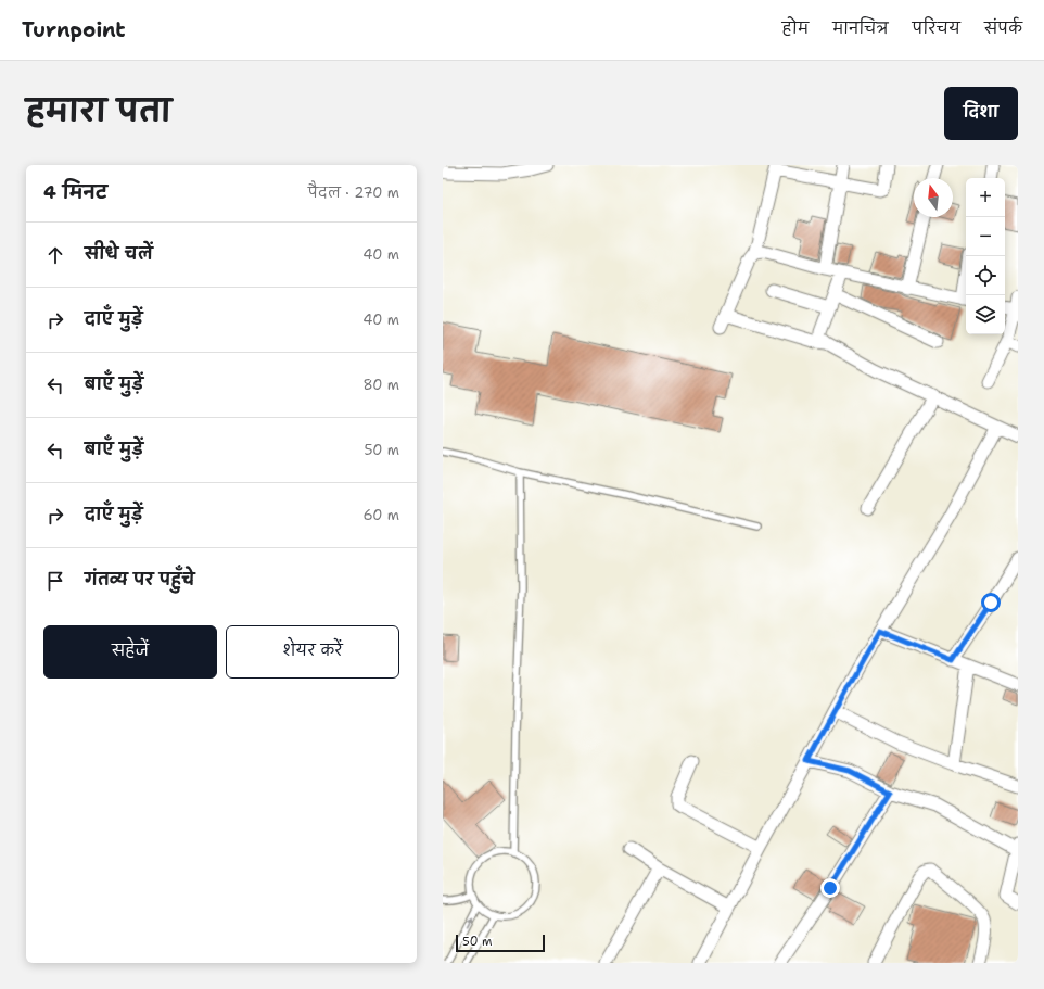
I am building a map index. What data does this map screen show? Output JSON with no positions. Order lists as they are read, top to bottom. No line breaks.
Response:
{"scale_bar":"50 m","north":"top","page":{"header":"Turnpoint","nav":["होम","मानचित्र","परिचय","संपर्क"],"title":"हमारा पता","buttons":["दिशा",["सहेजें","शेयर करें"]],"heading":["4 मिनट","पैदल · 270 m"],"map_buttons":["+","−"],"list":[["सीधे चलें","40 m"],["दाएँ मुड़ें","40 m"],["बाएँ मुड़ें","80 m"],["बाएँ मुड़ें","50 m"],["दाएँ मुड़ें","60 m"],"गंतव्य पर पहुँचे"],"scale":"50 m"}}
